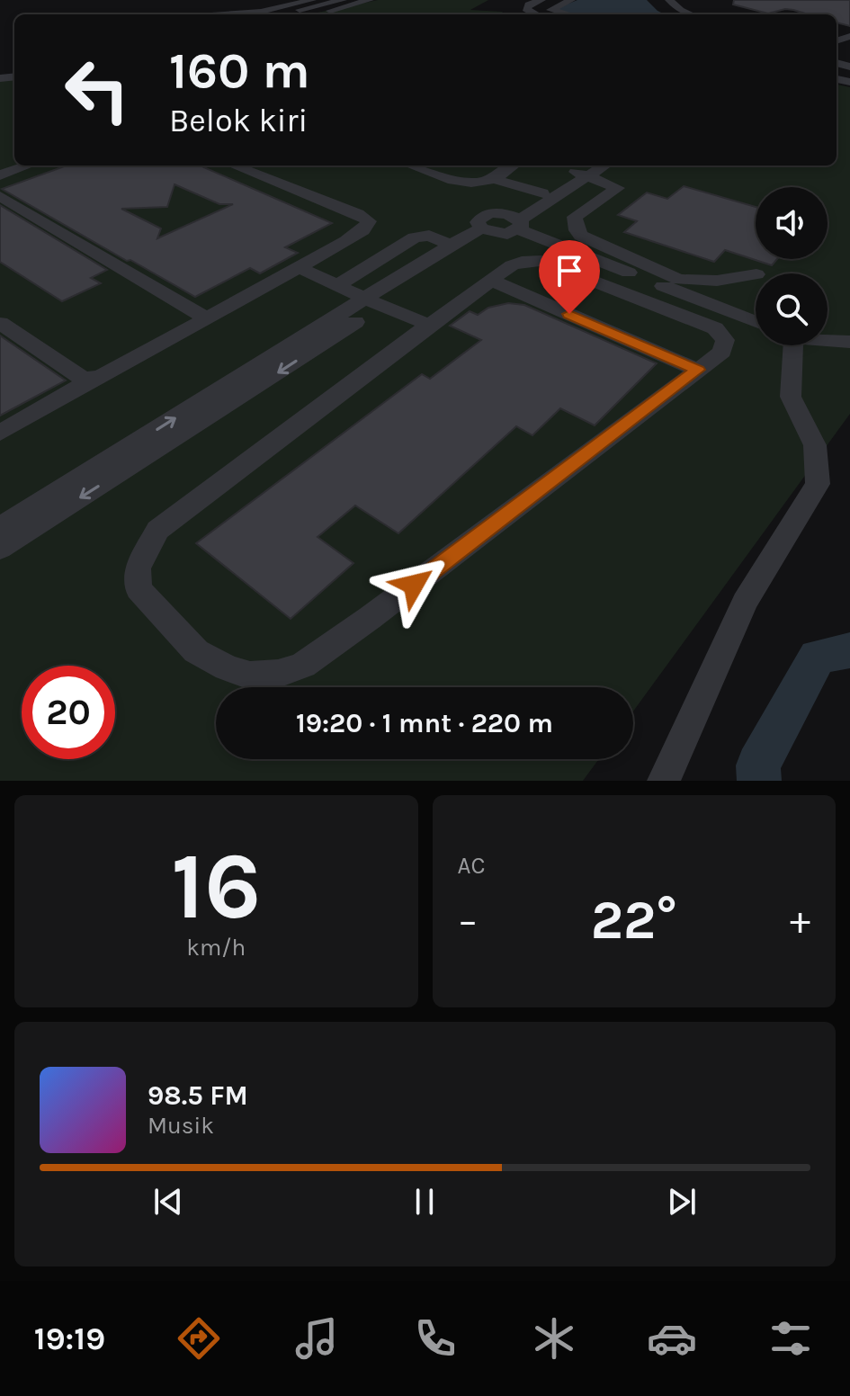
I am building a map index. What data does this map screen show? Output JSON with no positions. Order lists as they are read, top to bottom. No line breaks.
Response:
{"page":{"turn":["160 m","Belok kiri"],"limit":"20","trip":"19:20 · 1 mnt · 220 m","tile":[["16","km/h"],"AC"],"heat":["−","22°","+"],"song":["98.5 FM","Musik"],"tabs":"19:19"}}
